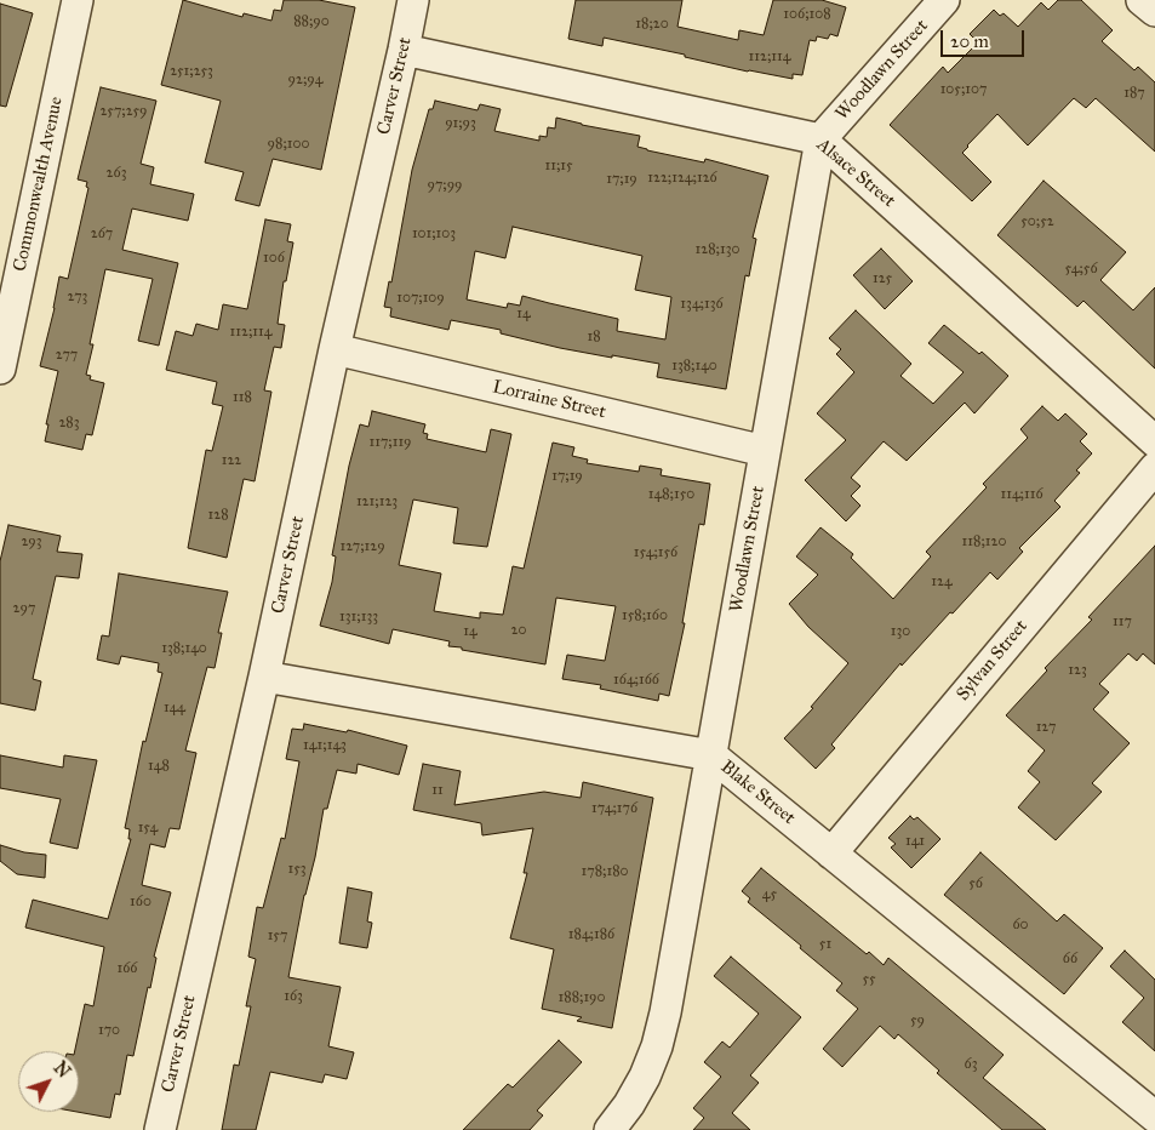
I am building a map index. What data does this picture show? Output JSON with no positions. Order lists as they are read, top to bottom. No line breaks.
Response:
{"streets":{"street":["Woodlawn Street","Carver Street","Alsace Street","Commonwealth Avenue","Lorraine Street","Sylvan Street","Blake Street"]},"crossings":[["Woodlawn Street","Alsace Street"],["Woodlawn Street","Lorraine Street"],["Woodlawn Street","Blake Street"],["Carver Street","Alsace Street"],["Carver Street","Lorraine Street"],["Carver Street","Blake Street"],["Sylvan Street","Blake Street"]],"house_numbers":["106;108","88;90","18;20","112;114","251;253","92;94","105;107","187","257;259","91;93","98;100","11;15","263","122;124;126","17;19","97;99","50;52","267","101;103","128;130","106","54;56","125","273","107;109","134;136","14","112;114","18","277","138;140","118","283","117;119","122","17;19","148;150","114;116","121;123","128","293","118;120","127;129","154;156","124","297","158;160","131;133","117","20","14","130","138;140","123","164;166","144","127","141;143","148","11","174;176","154","141","153","178;180","56","45","160","60","184;186","157","51","66","166","55","163","188;190","59","170","63"],"scale_bar":"20 m","north":"top right"}
